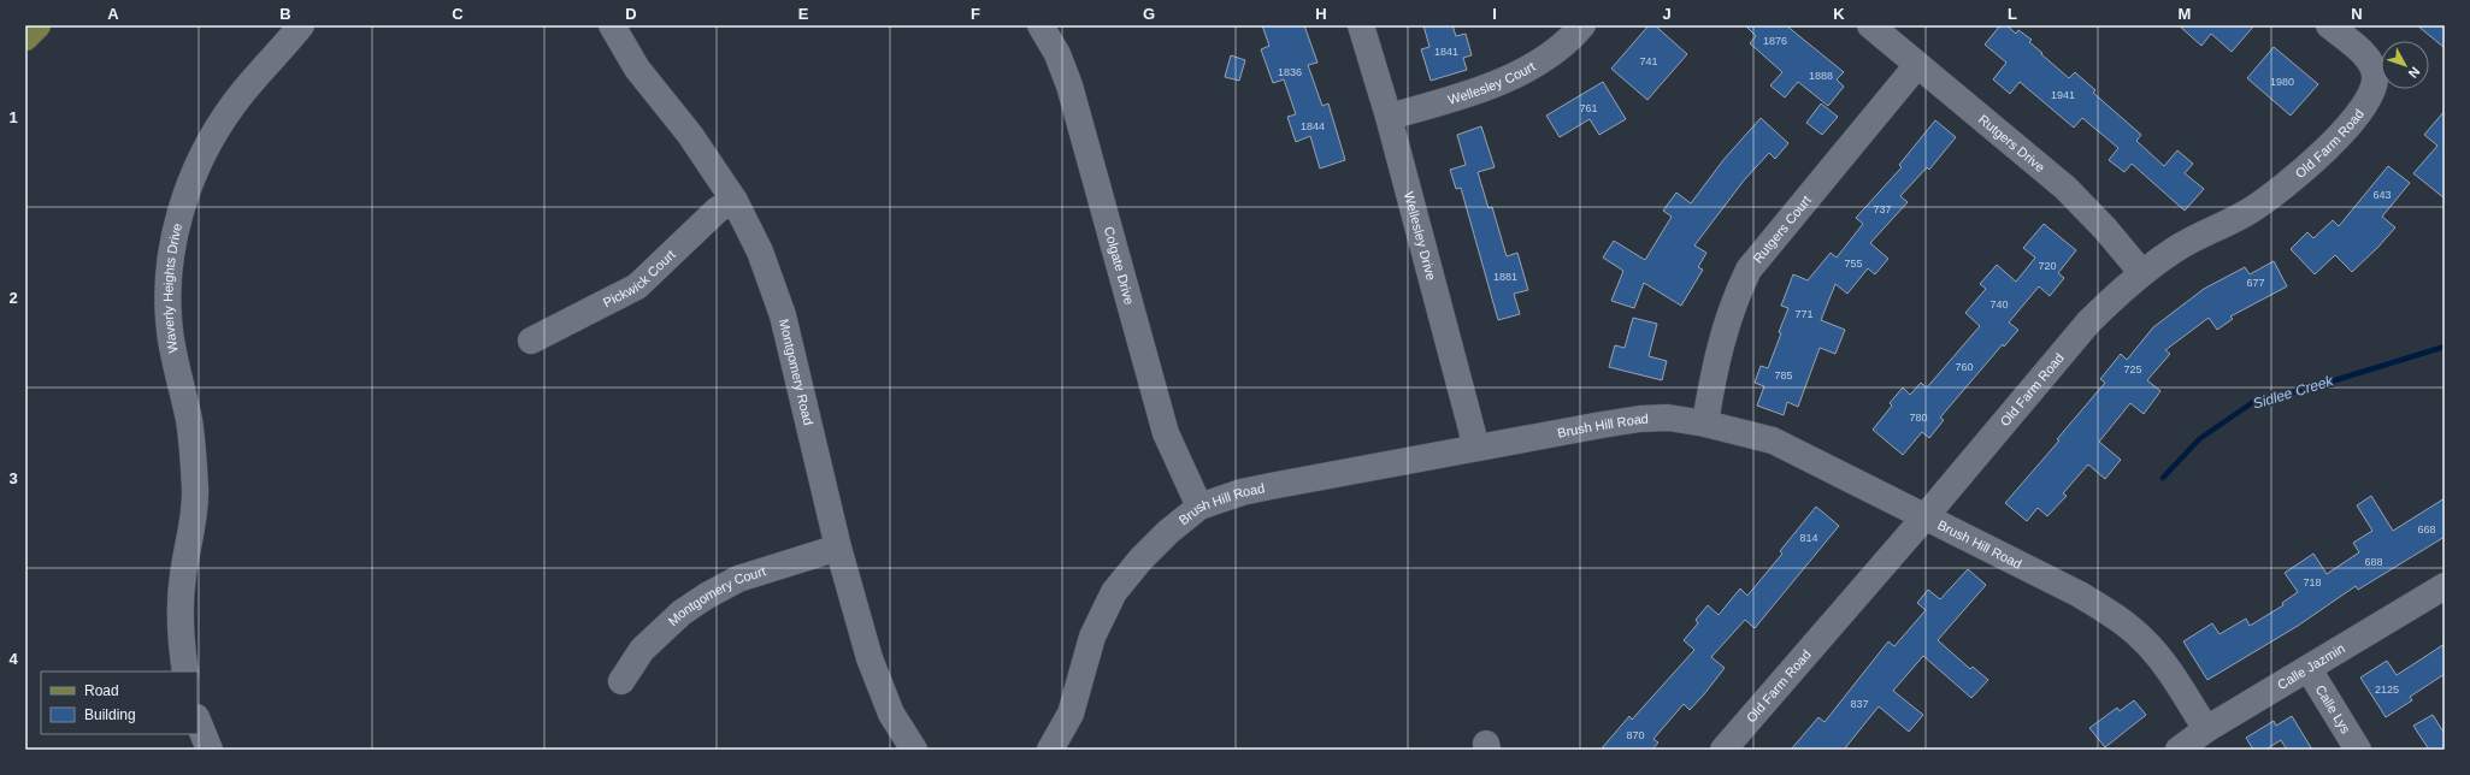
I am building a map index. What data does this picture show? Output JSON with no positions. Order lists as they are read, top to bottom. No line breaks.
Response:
{"streets":{"street":["Wellesley Court","Rutgers Drive","Old Farm Road","Rutgers Court","Wellesley Drive","Colgate Drive","Pickwick Court","Waverly Heights Drive","Montgomery Road","Brush Hill Road","Montgomery Court","Calle Jazmin","Calle Lys"]},"crossings":[["Wellesley Court","Wellesley Drive"],["Rutgers Drive","Old Farm Road"],["Rutgers Drive","Rutgers Court"],["Old Farm Road","Brush Hill Road"],["Rutgers Court","Brush Hill Road"],["Wellesley Drive","Brush Hill Road"],["Colgate Drive","Brush Hill Road"],["Pickwick Court","Montgomery Road"],["Montgomery Road","Montgomery Court"],["Brush Hill Road","Calle Jazmin"],["Calle Jazmin","Calle Lys"]],"water":["Sidlee Creek"],"house_numbers":["1876","1841","741","1836","1888","1980","1941","761","1844","643","737","755","720","1881","677","740","771","760","725","785","780","668","814","688","718","2125","837","870"],"legend":["Road","Building"],"north":"bottom right","grid":{"columns":["A","B","C","D","E","F","G","H","I","J","K","L","M","N"],"rows":["1","2","3","4"]}}
